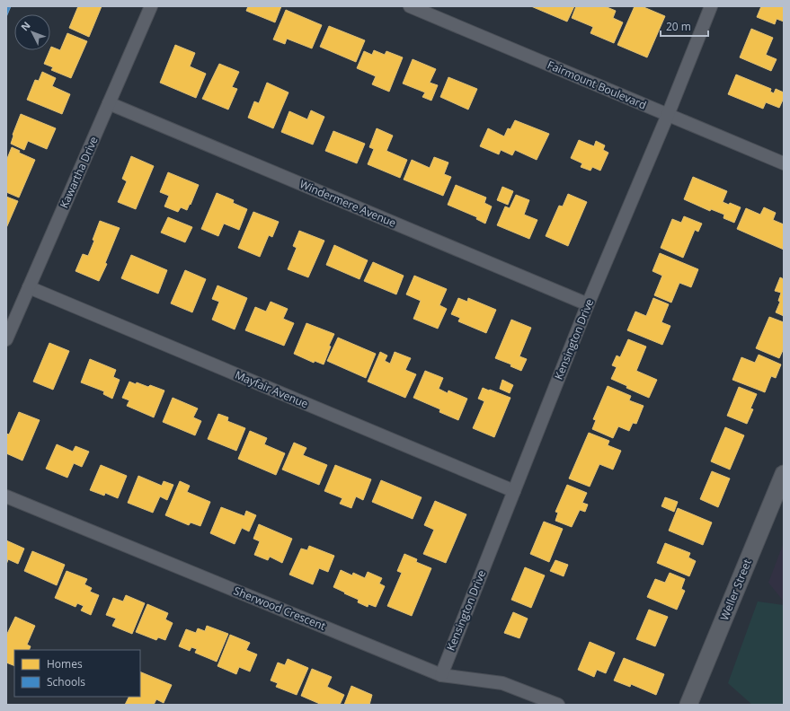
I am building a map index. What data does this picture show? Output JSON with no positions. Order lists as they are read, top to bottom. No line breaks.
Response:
{"streets":{"street":["Fairmount Boulevard","Kawartha Drive","Windermere Avenue","Kensington Drive","Mayfair Avenue","Weller Street","Sherwood Crescent"]},"crossings":[["Fairmount Boulevard","Kensington Drive"],["Kawartha Drive","Windermere Avenue"],["Kawartha Drive","Mayfair Avenue"],["Windermere Avenue","Kensington Drive"],["Kensington Drive","Mayfair Avenue"],["Kensington Drive","Sherwood Crescent"]],"legend":["Homes","Schools"],"scale_bar":"20 m","north":"top left"}
